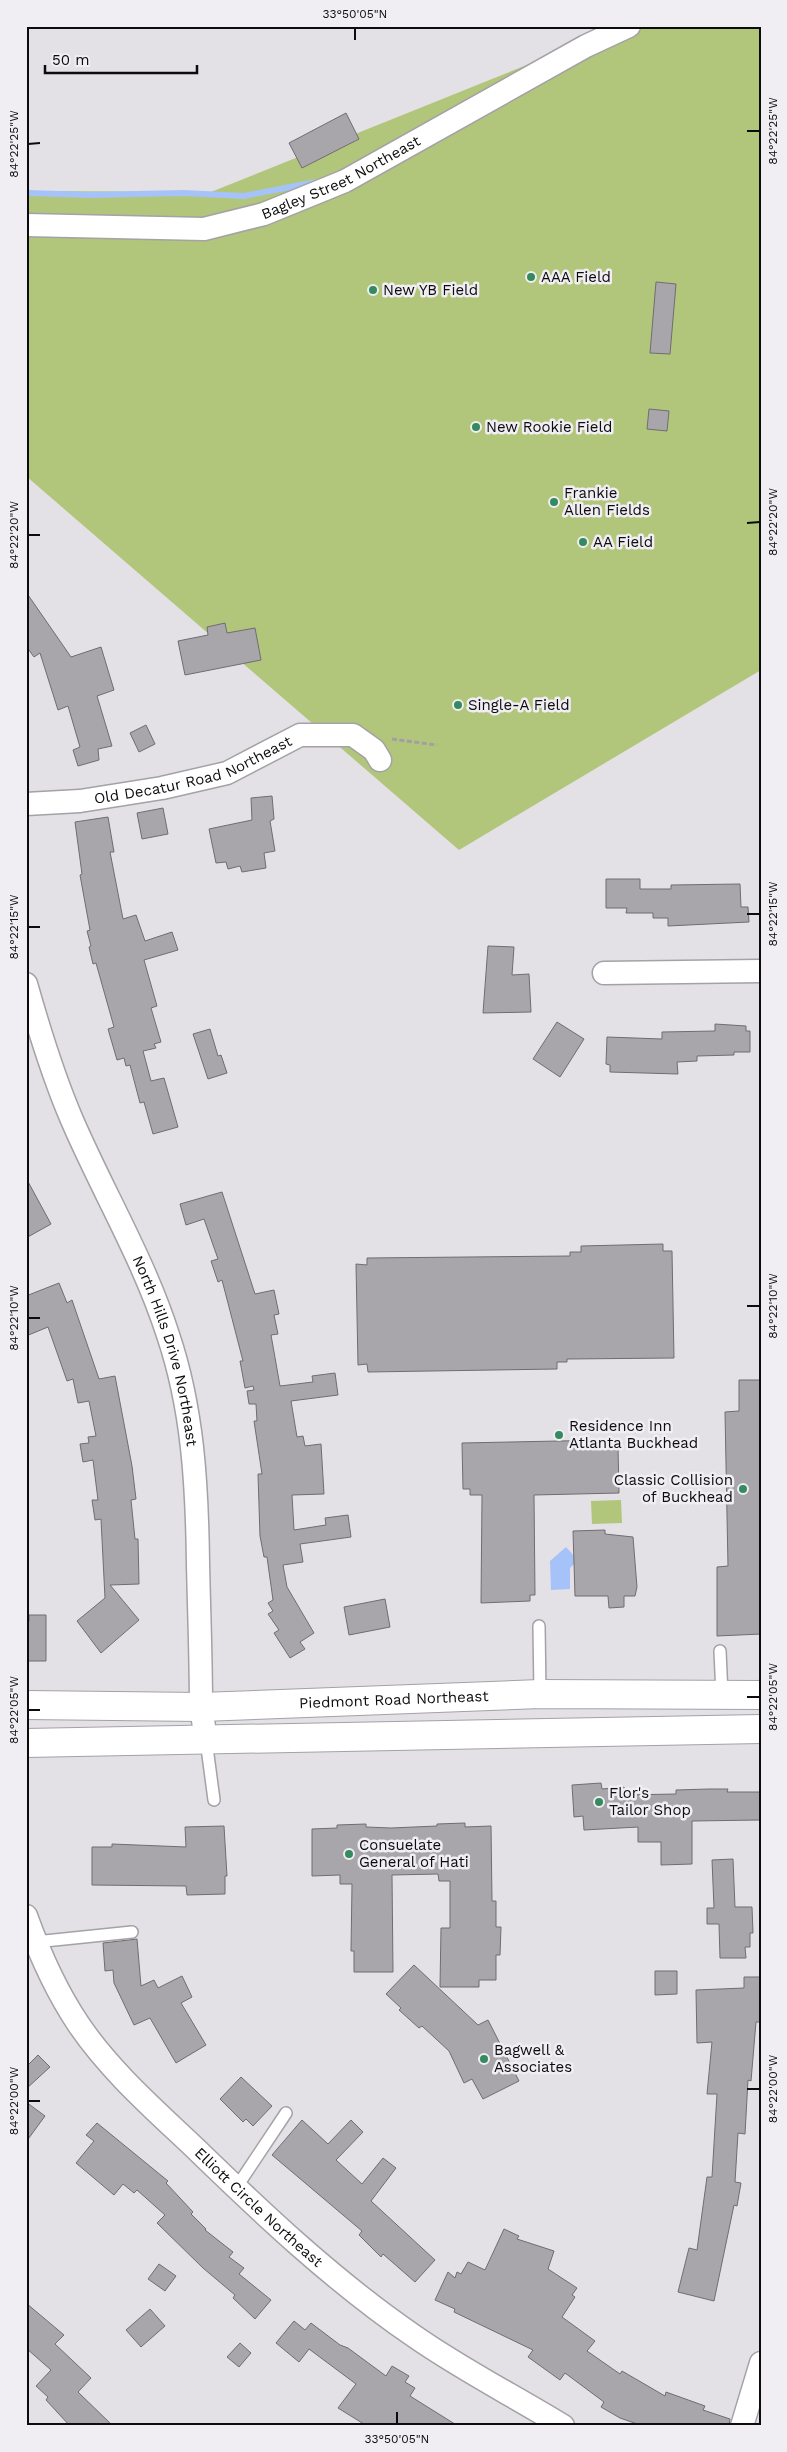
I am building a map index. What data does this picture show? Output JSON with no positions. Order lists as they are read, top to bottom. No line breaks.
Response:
{"streets":{"main road":["Piedmont Road Northeast"],"street":["Bagley Street Northeast","Old Decatur Road Northeast","North Hills Drive Northeast","Elliott Circle Northeast"]},"crossings":[["North Hills Drive Northeast","Piedmont Road Northeast"]],"places":["AAA Field","New YB Field","New Rookie Field","Frankie Allen Fields","AA Field","Single-A Field","Residence Inn Atlanta Buckhead","Classic Collision of Buckhead","Flor's Tailor Shop","Consuelate General of Hati","Bagwell & Associates"],"scale_bar":"50 m","coordinates":["33°50'05\"N","84°22'25\"W","84°22'20\"W","84°22'15\"W","84°22'10\"W","84°22'05\"W","84°22'00\"W"]}
